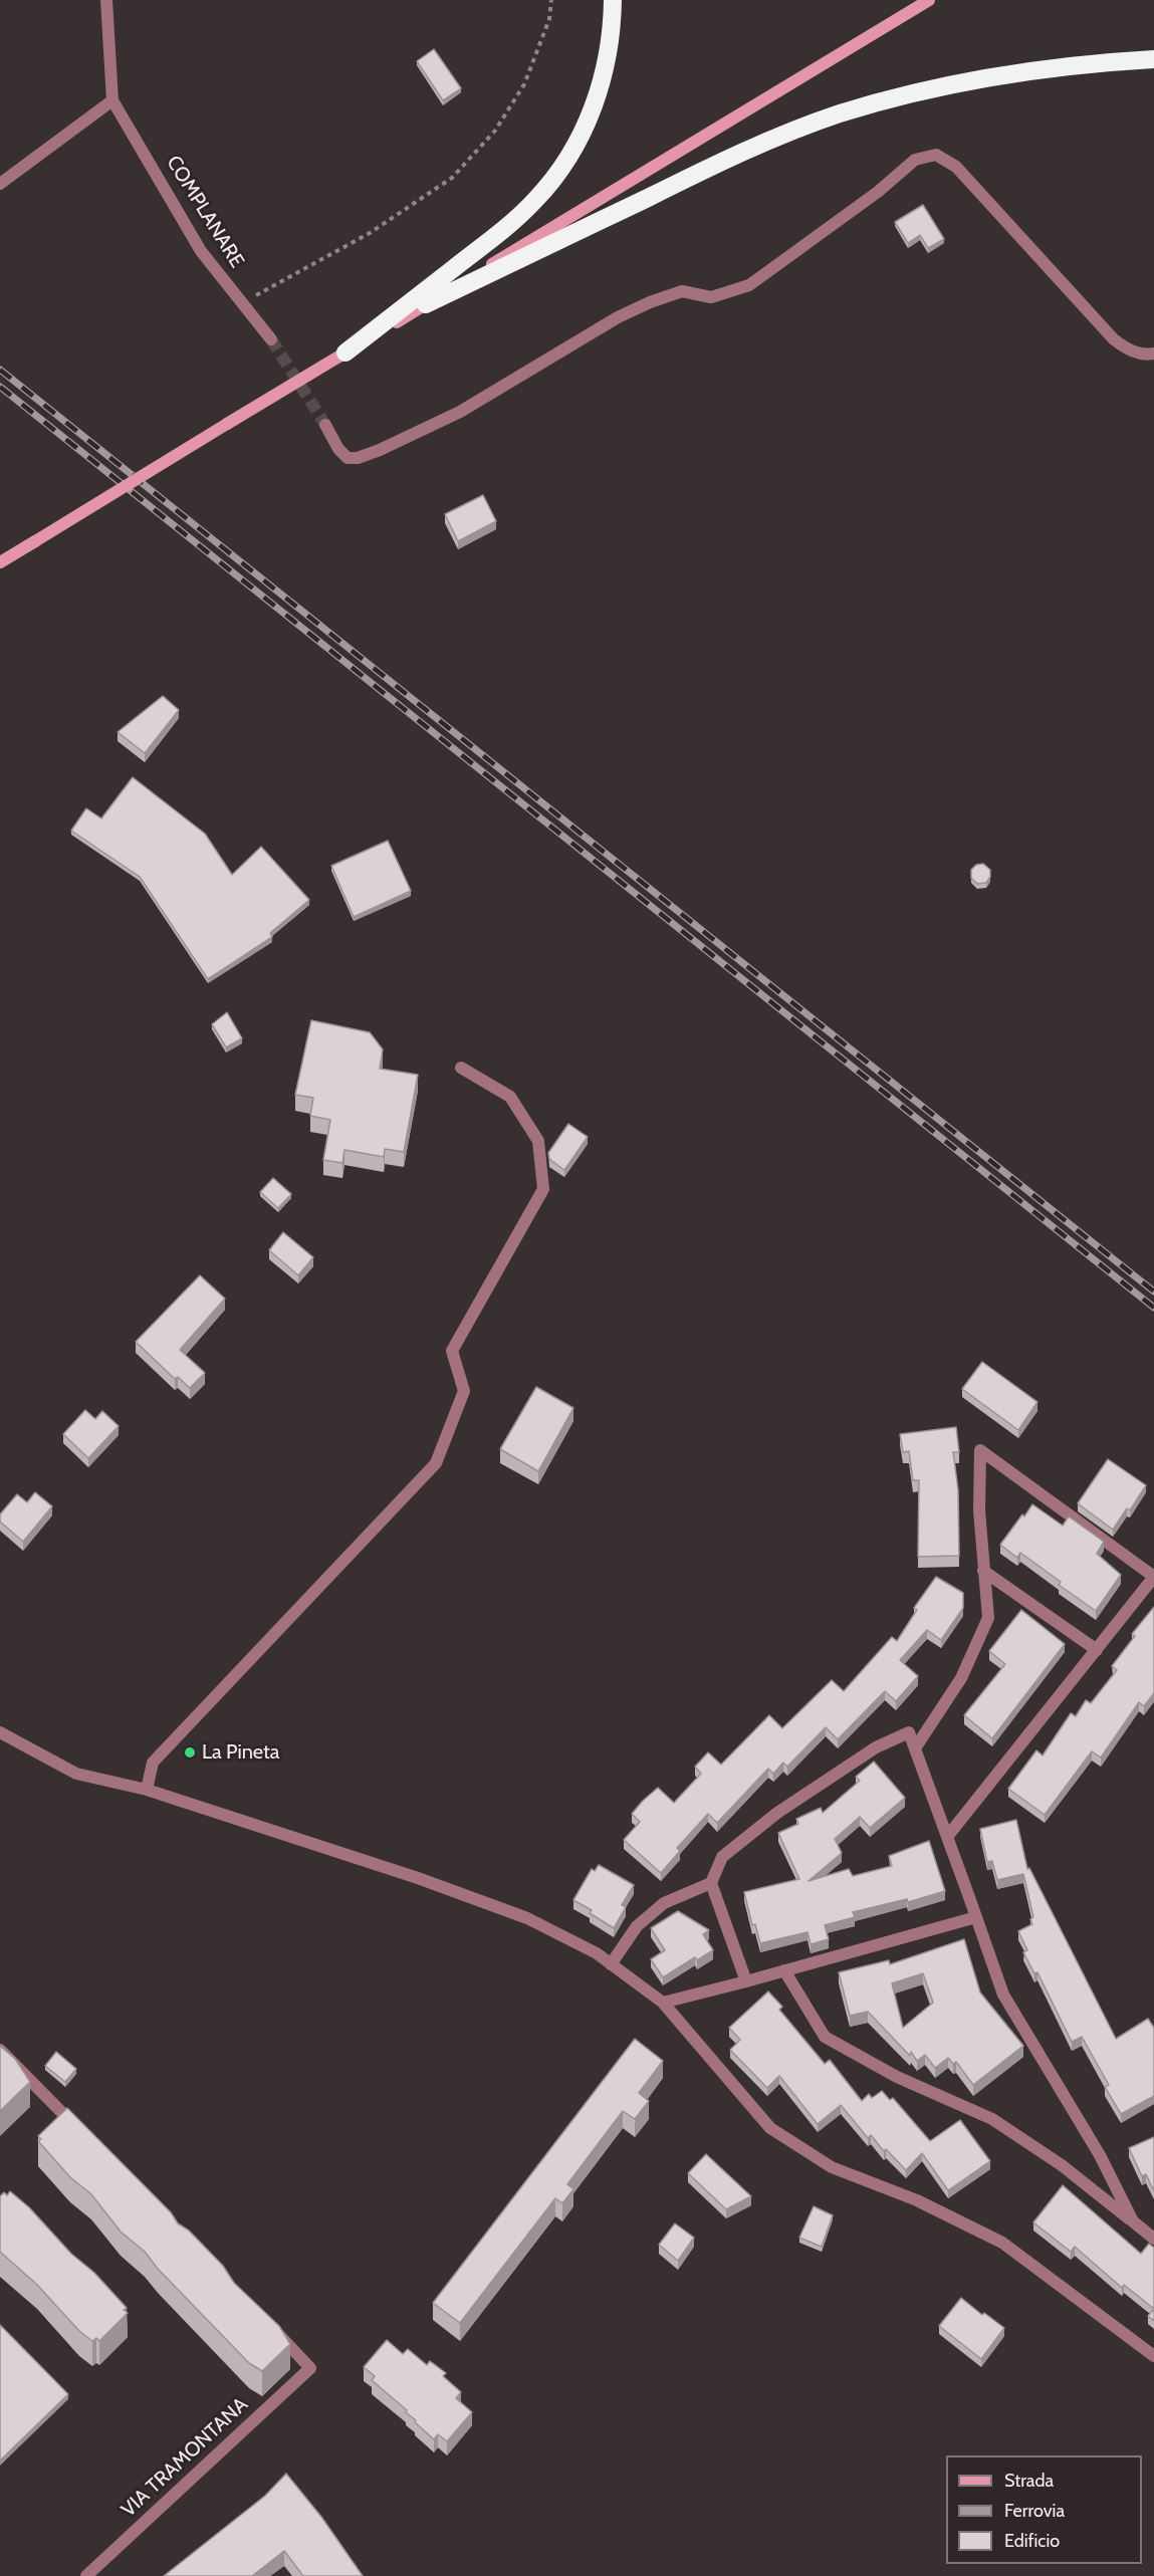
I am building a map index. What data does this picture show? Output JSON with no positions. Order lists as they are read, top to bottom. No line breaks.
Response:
{"streets":{"street":["COMPLANARE","VIA TRAMONTANA"]},"places":["La Pineta"],"legend":["Strada","Ferrovia","Edificio"]}
